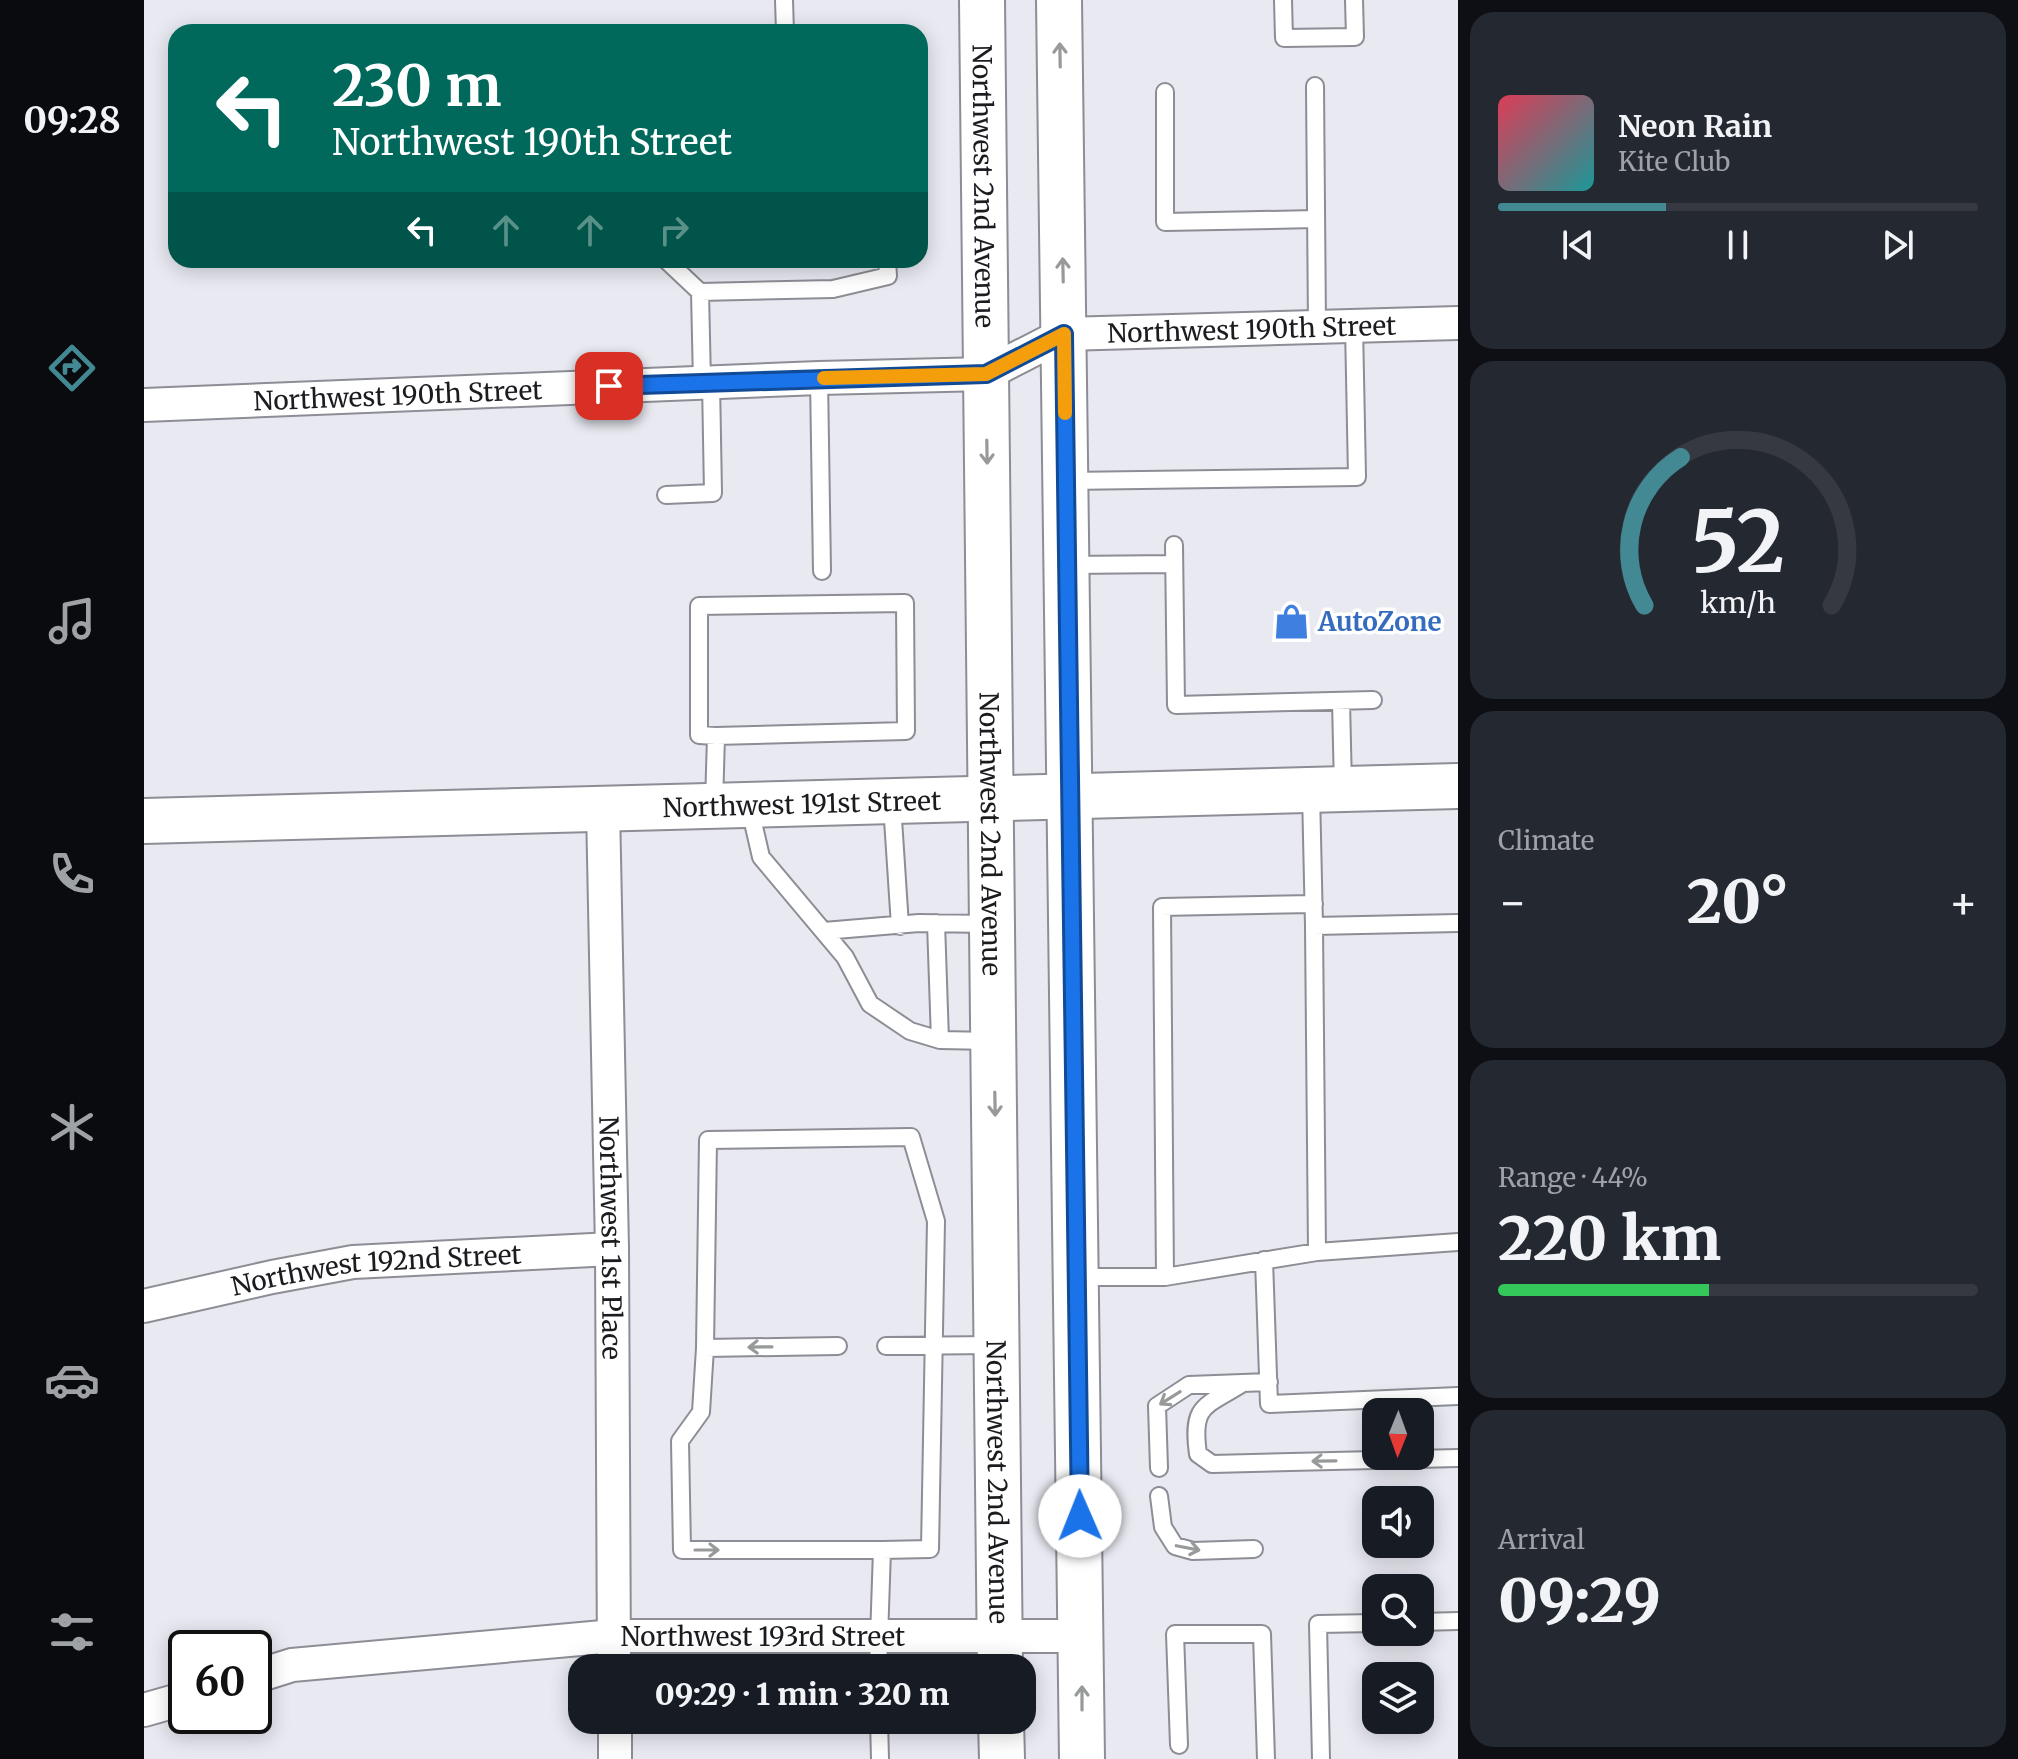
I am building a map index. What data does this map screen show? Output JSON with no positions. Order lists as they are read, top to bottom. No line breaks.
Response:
{"streets":{"main road":["Northwest 2nd Avenue","Northwest 191st Street"],"street":["Northwest 190th Street","Northwest 1st Place","Northwest 192nd Street","Northwest 193rd Street"]},"crossings":[["Northwest 2nd Avenue","Northwest 190th Street"],["Northwest 2nd Avenue","Northwest 191st Street"],["Northwest 2nd Avenue","Northwest 193rd Street"],["Northwest 191st Street","Northwest 1st Place"],["Northwest 1st Place","Northwest 192nd Street"],["Northwest 1st Place","Northwest 193rd Street"]],"places":{"shop":["AutoZone"]},"north":"bottom","page":{"tabs":"09:28","turn":["230 m","Northwest 190th Street"],"song":["Neon Rain","Kite Club"],"tile":["Climate",["Range · 44%","220 km"],["Arrival","09:29"]],"heat":["−","20°","+"],"limit":"60","trip":"09:29 · 1 min · 320 m","gauge":["52","km/h"]}}
